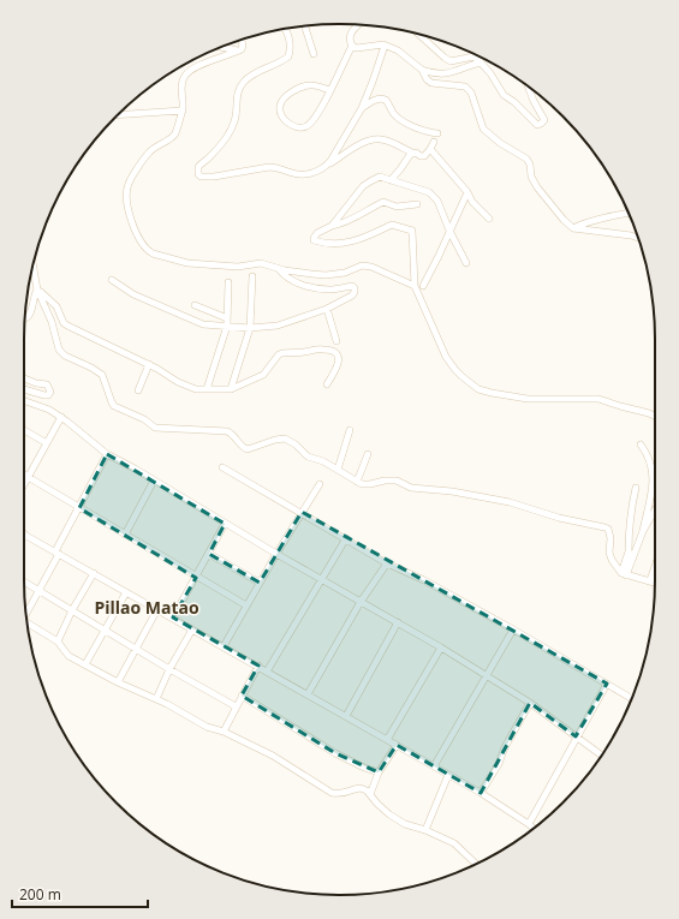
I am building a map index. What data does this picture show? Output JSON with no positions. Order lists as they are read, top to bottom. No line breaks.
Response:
{"districts":["Pillao Matao"],"scale_bar":"200 m"}
